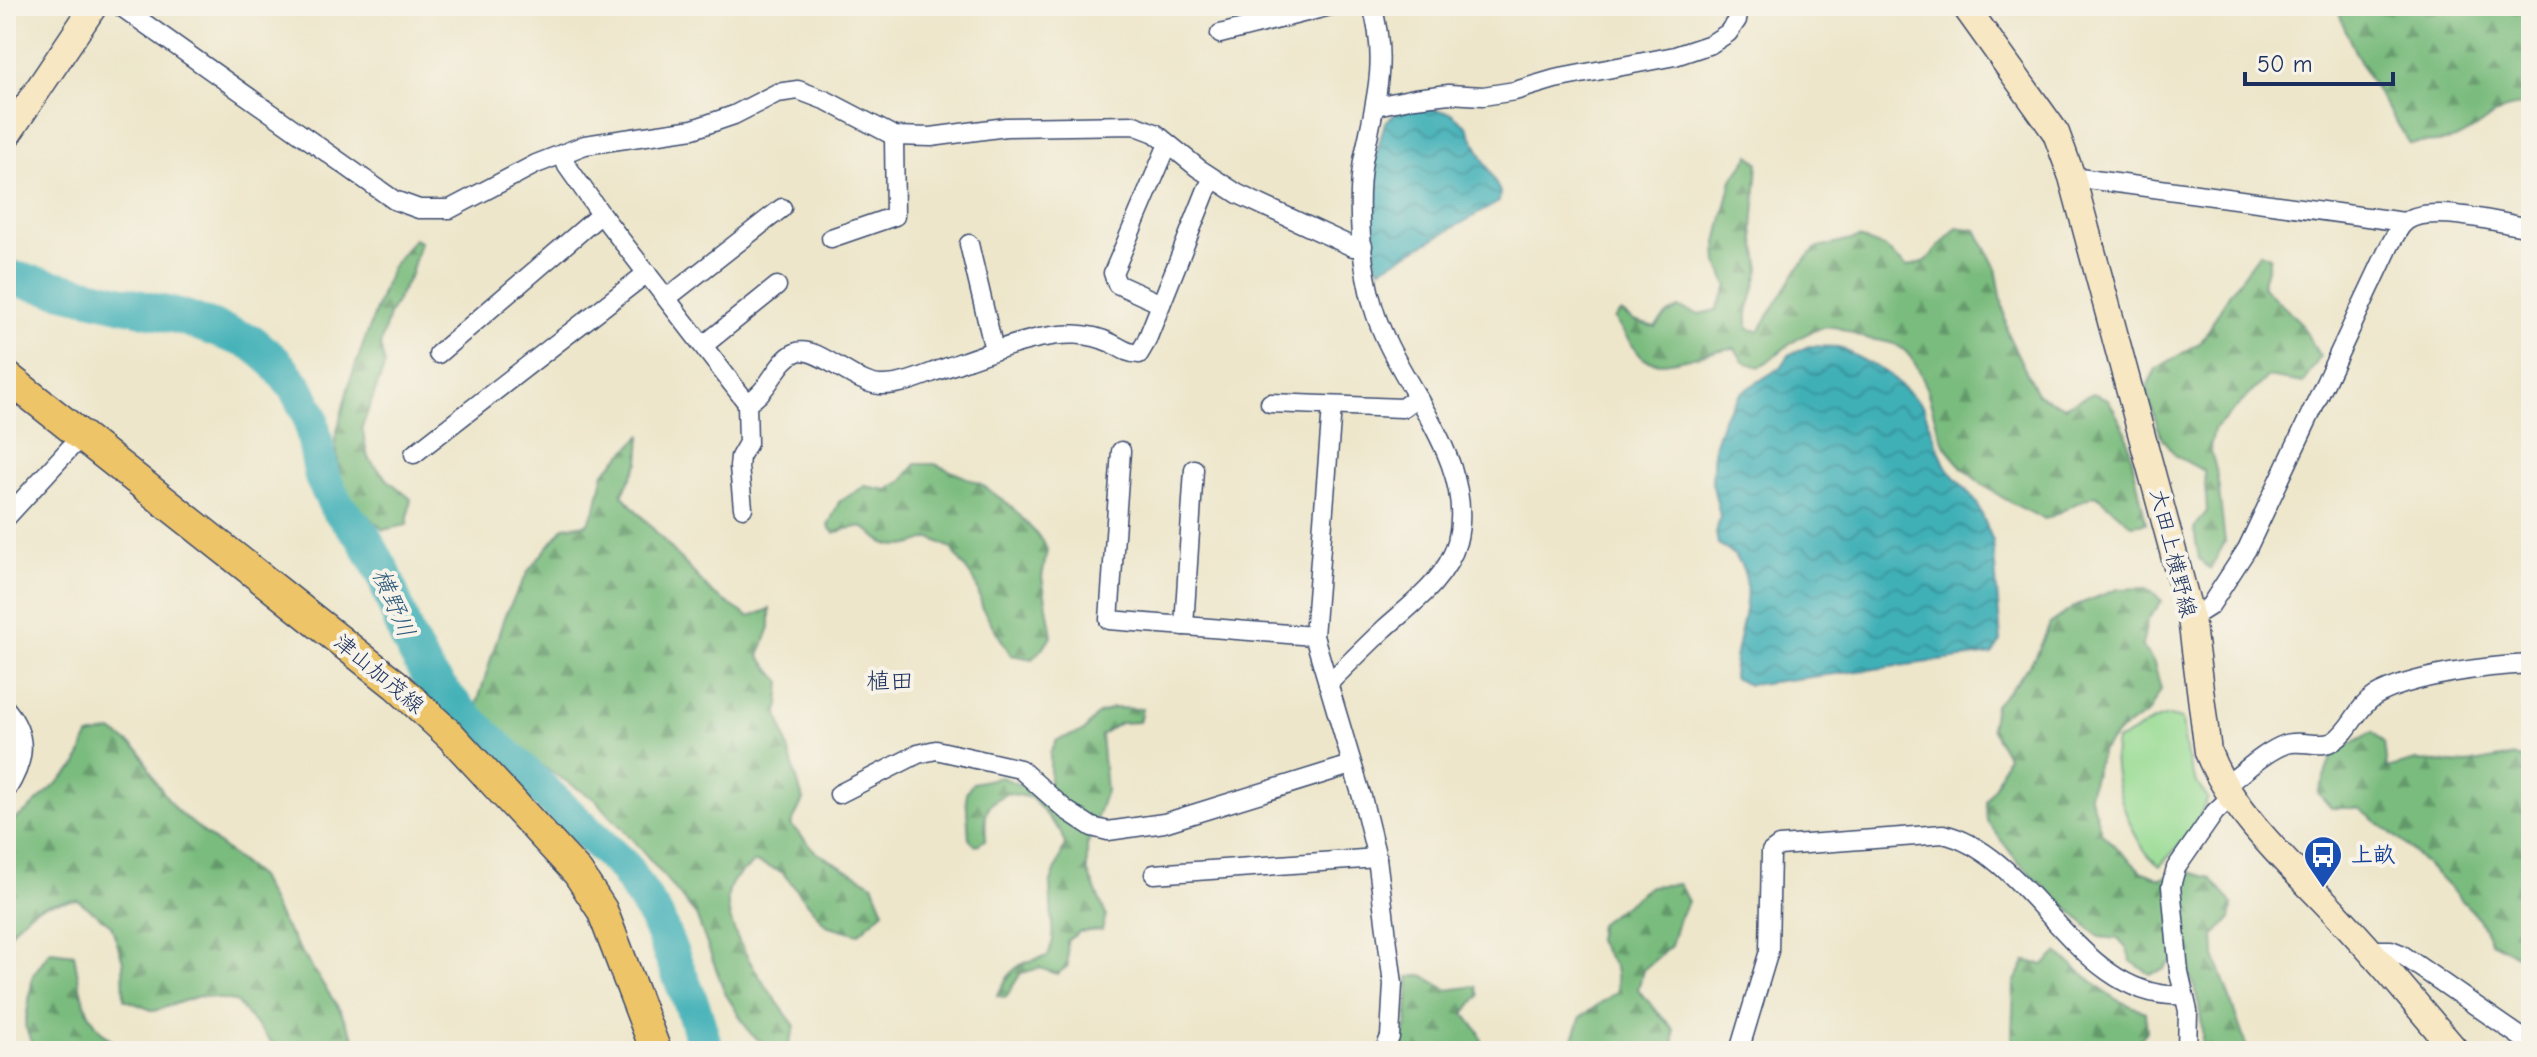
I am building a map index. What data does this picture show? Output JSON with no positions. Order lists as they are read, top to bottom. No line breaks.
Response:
{"streets":{"main road":["大田上横野線","津山加茂線"]},"districts":["植田"],"water":["横野川"],"places":{"bus stop":["上畝"]},"scale_bar":"50 m"}
